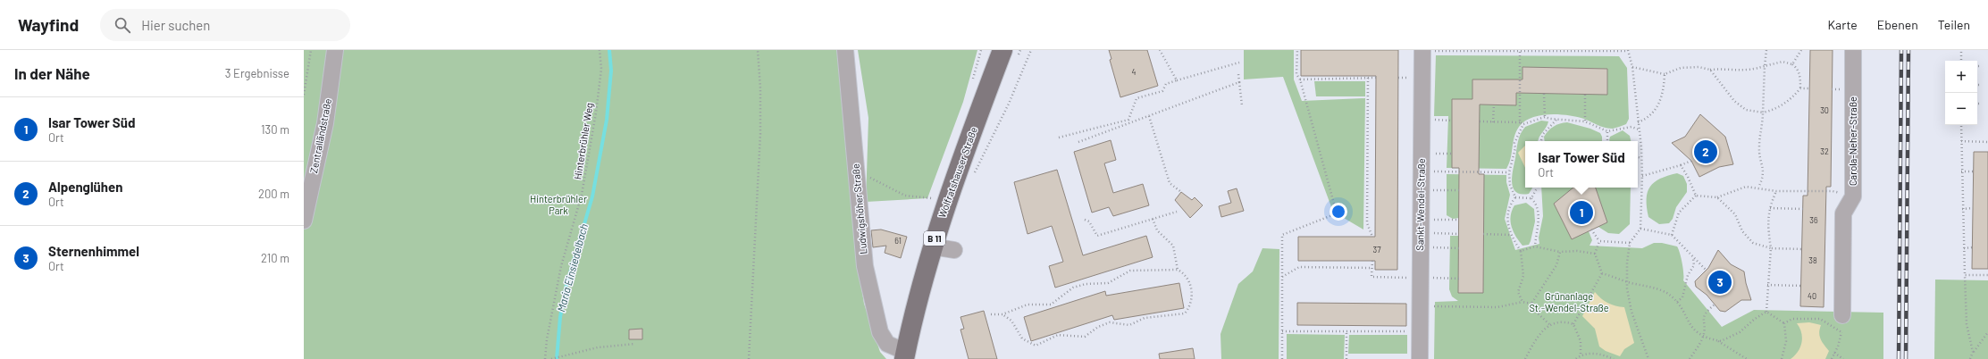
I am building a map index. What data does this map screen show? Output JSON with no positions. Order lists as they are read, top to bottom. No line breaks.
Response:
{"streets":{"main road":["Wolfratshauser Straße","B 11"],"street":["Zentralländstraße","Carola-Neher-Straße","Sankt-Wendel-Straße","Ludwigshöher Straße"],"path":["Hinterbrühler Weg"]},"crossings":[["Wolfratshauser Straße","Ludwigshöher Straße"]],"water":["Maria Einsiedelbach"],"parks":["Hinterbrühler Park","Grünanlage St.-Wendel-Straße"],"house_numbers":["4","30","32","36","61","37","38","40"],"page":{"header":"Wayfind","search":"Hier suchen","nav":["Karte","Ebenen","Teilen"],"heading":["In der Nähe","3 Ergebnisse"],"map_buttons":["+","−"],"list":[{"mark":"1","name":"Isar Tower Süd","note":"Ort","value":"130 m"},{"mark":"2","name":"Alpenglühen","note":"Ort","value":"200 m"},{"mark":"3","name":"Sternenhimmel","note":"Ort","value":"210 m"}],"pins":["2","1","3"],"popup":["Isar Tower Süd","Ort"]}}
